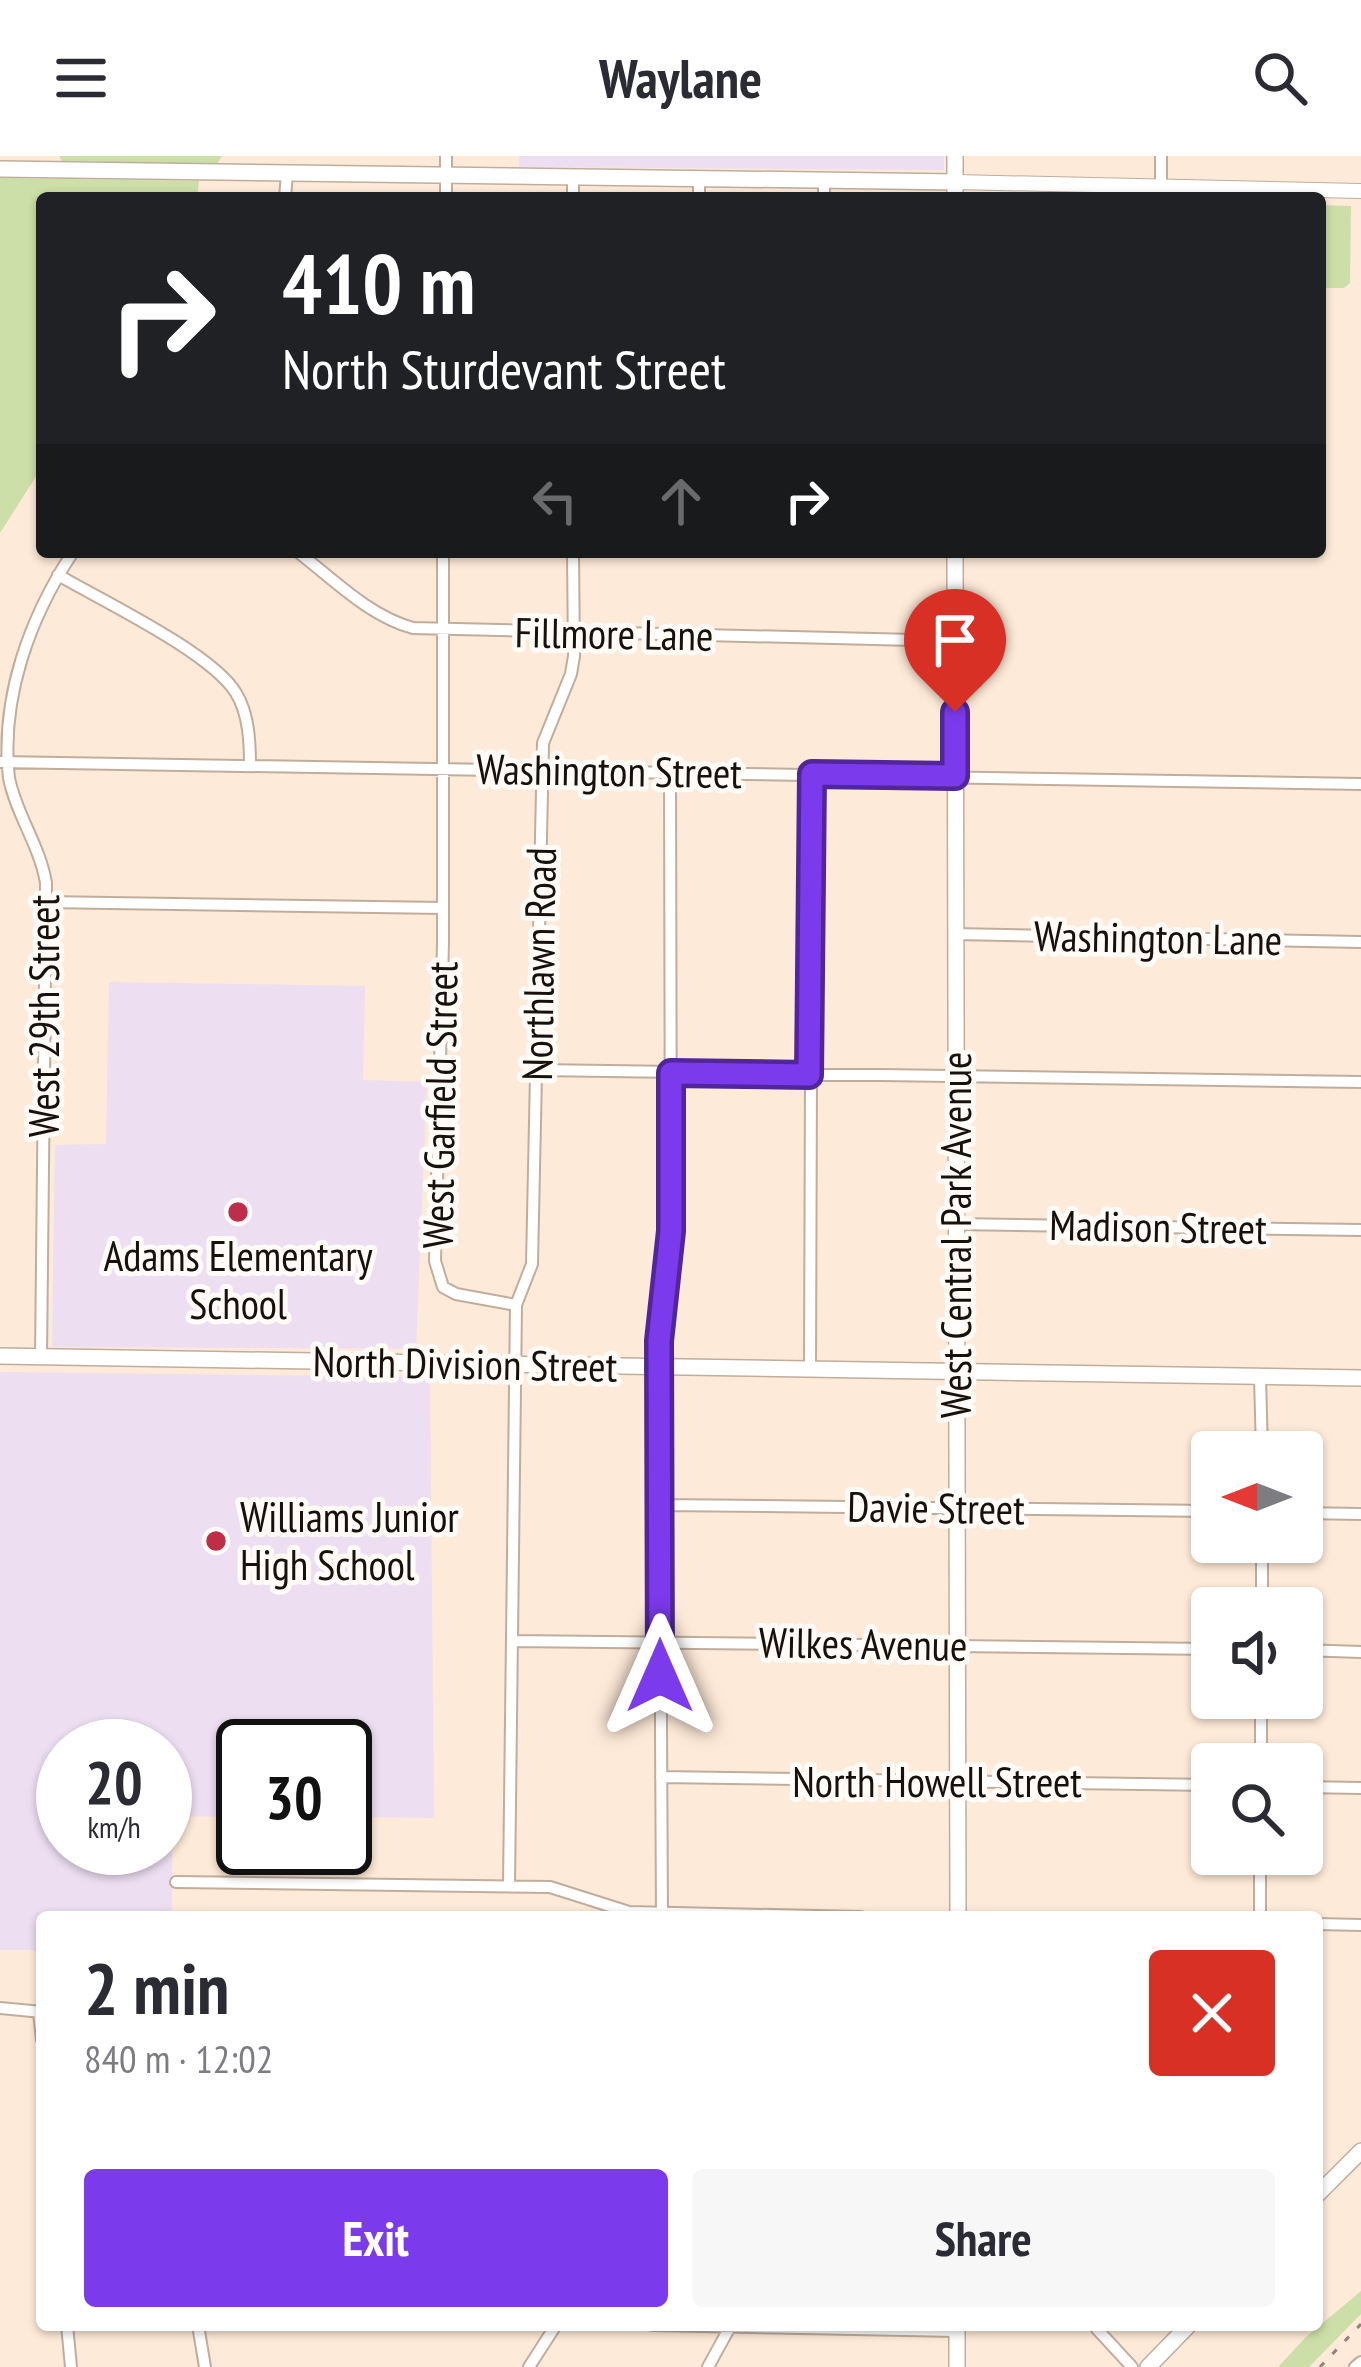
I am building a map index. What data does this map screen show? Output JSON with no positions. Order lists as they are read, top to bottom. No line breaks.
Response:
{"streets":{"main road":["West Central Park Avenue","North Division Street"],"street":["Fillmore Lane","Washington Street","Washington Lane","Northlawn Road","West 29th Street","West Garfield Street","Madison Street","Davie Street","Wilkes Avenue","North Howell Street"]},"crossings":[["Fillmore Lane","Northlawn Road"],["Fillmore Lane","West Garfield Street"],["Fillmore Lane","West Central Park Avenue"],["Washington Street","Northlawn Road"],["Washington Street","West 29th Street"],["Washington Street","West Garfield Street"],["Washington Street","West Central Park Avenue"],["Washington Lane","West Central Park Avenue"],["Northlawn Road","West Garfield Street"],["West 29th Street","North Division Street"],["Madison Street","West Central Park Avenue"],["West Central Park Avenue","North Division Street"],["West Central Park Avenue","Davie Street"],["West Central Park Avenue","Wilkes Avenue"],["West Central Park Avenue","North Howell Street"]],"places":["Adams Elementary School","Williams Junior High School"],"north":"left","page":{"header":"Waylane","turn":["410 m","North Sturdevant Street"],"speed":"20 km/h","limit":"30","heading":["2 min","840 m · 12:02"],"buttons":["Exit","Share"]}}
